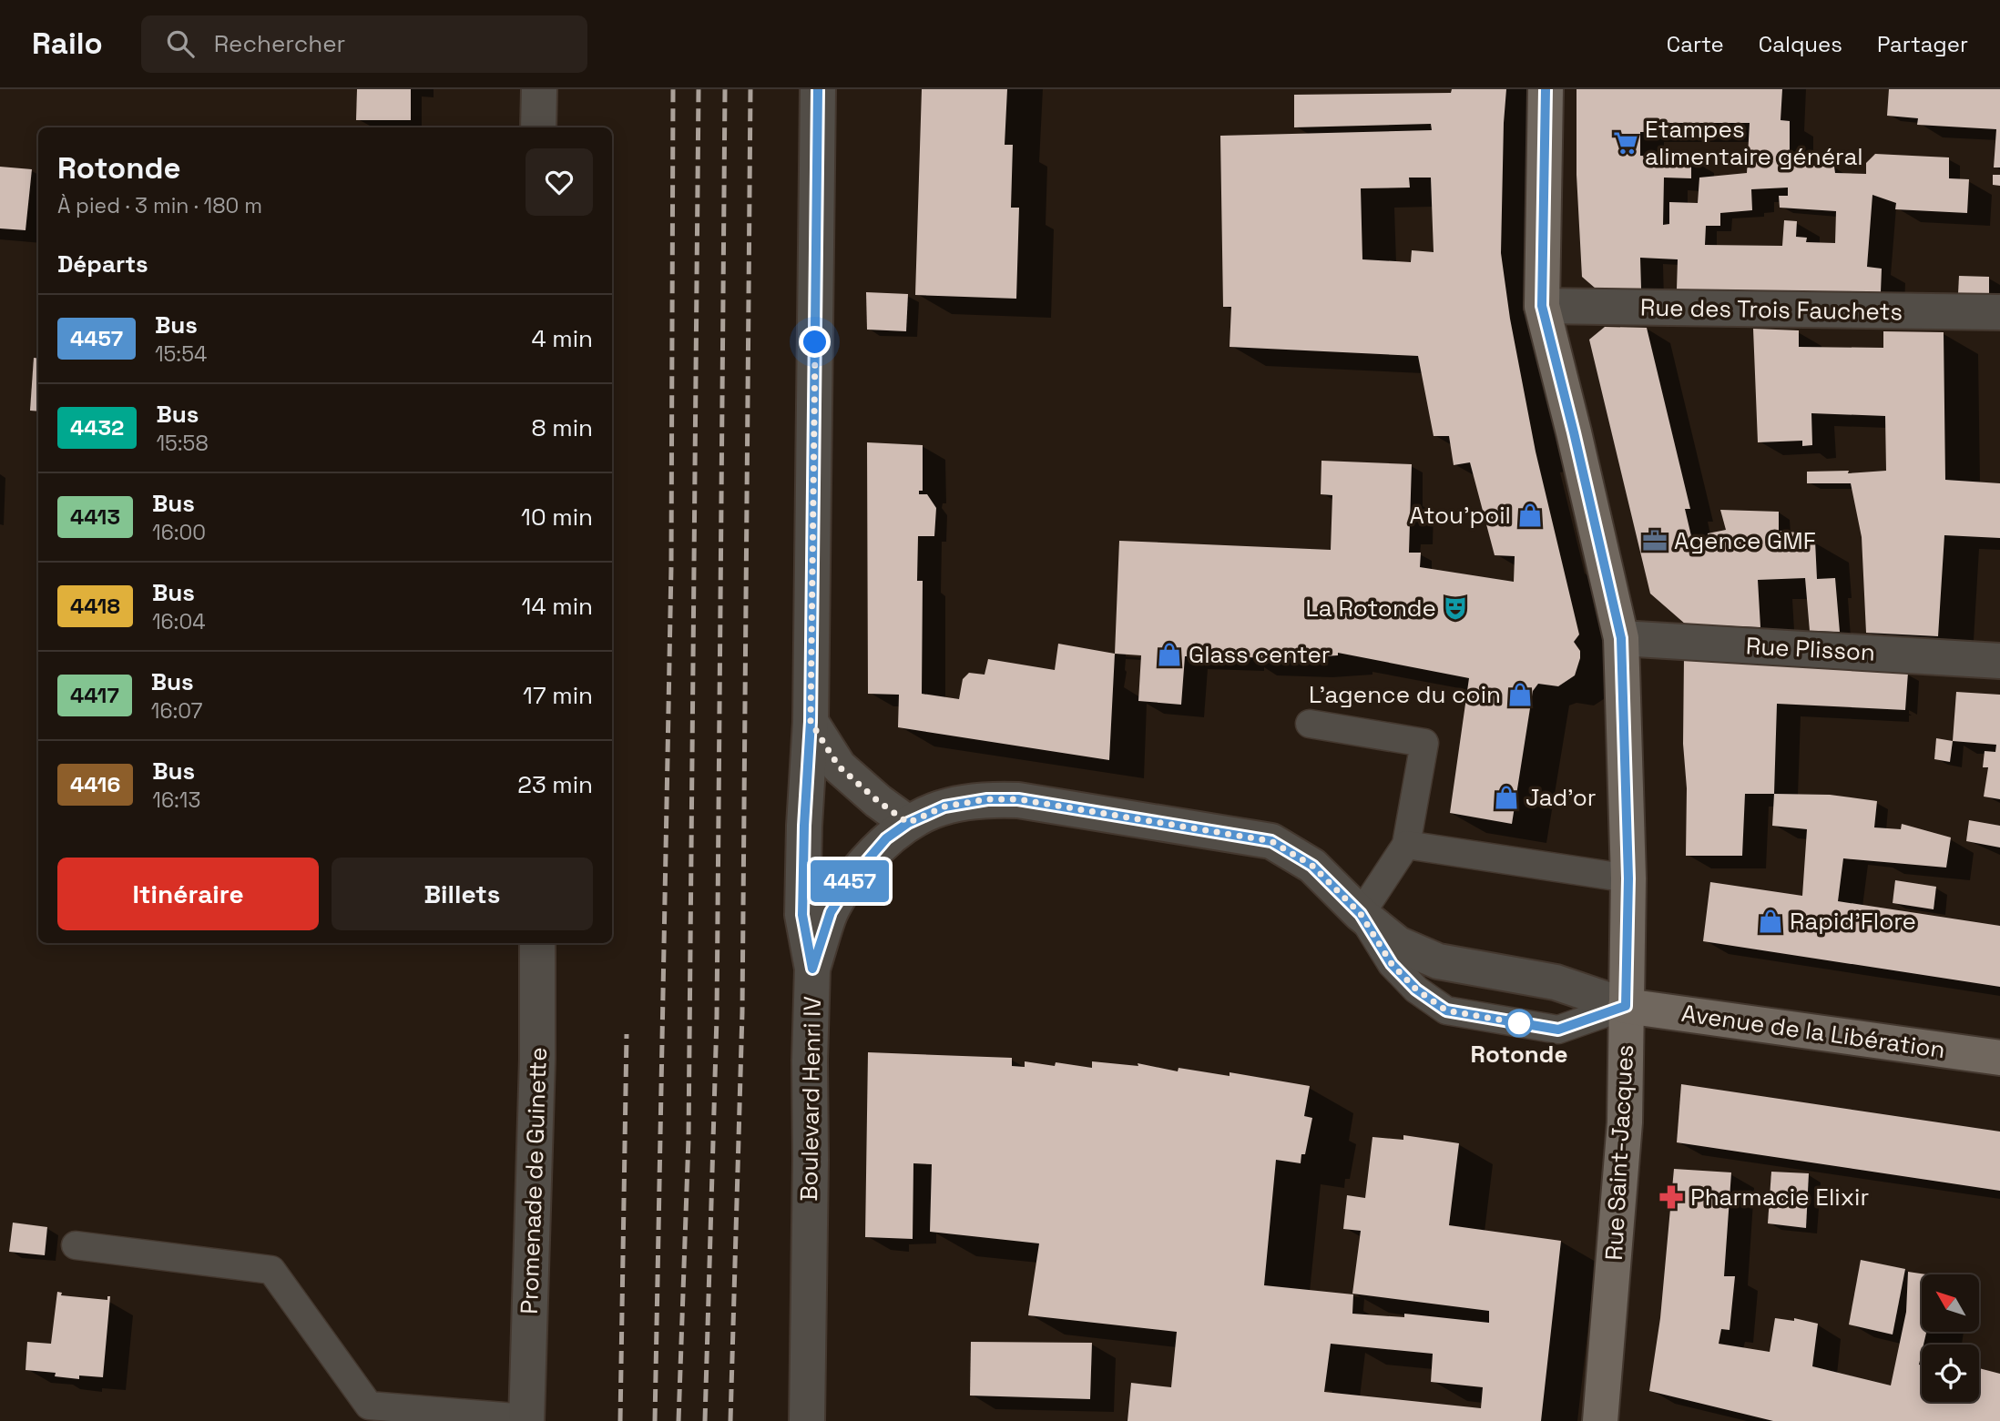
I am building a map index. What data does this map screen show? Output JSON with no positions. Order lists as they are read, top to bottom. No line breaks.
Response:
{"streets":{"main road":["Avenue de la Libération","Rue Saint-Jacques"],"street":["Rue des Trois Fauchets","Rue Plisson","Boulevard Henri IV","Promenade de Guinette"]},"crossings":[["Rue des Trois Fauchets","Rue Saint-Jacques"],["Rue Plisson","Rue Saint-Jacques"],["Avenue de la Libération","Rue Saint-Jacques"]],"places":{"supermarket":["Etampes alimentaire général"],"shop":["Atou'poil","Glass center","L'agence du coin","Jad'or","Rapid'Flore"],"office":["Agence GMF"],"theatre":["La Rotonde"],"other":["Rotonde"],"pharmacy":["Pharmacie Elixir"]},"lines":["bus line 4457"],"north":"top left","page":{"header":"Railo","search":"Rechercher","nav":["Carte","Calques","Partager"],"on_map":"4457","heading":[["Rotonde","À pied · 3 min · 180 m"],"Départs"],"list":[{"mark":"4457","name":"Bus","note":"15:54","value":"4 min"},{"mark":"4432","name":"Bus","note":"15:58","value":"8 min"},{"mark":"4413","name":"Bus","note":"16:00","value":"10 min"},{"mark":"4418","name":"Bus","note":"16:04","value":"14 min"},{"mark":"4417","name":"Bus","note":"16:07","value":"17 min"},{"mark":"4416","name":"Bus","note":"16:13","value":"23 min"}],"buttons":["Itinéraire","Billets"]}}
